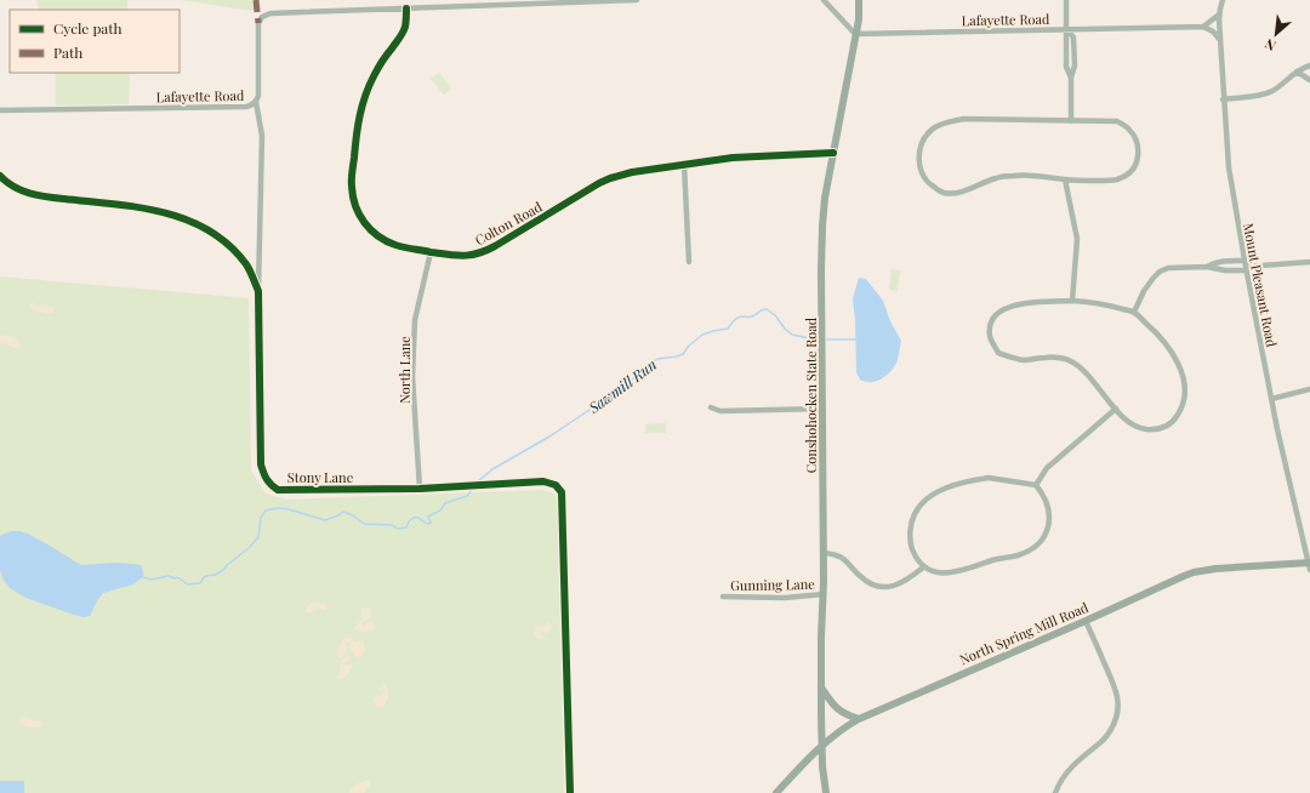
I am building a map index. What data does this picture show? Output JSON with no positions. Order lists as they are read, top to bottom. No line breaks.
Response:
{"streets":{"main road":["Conshohocken State Road","North Spring Mill Road"],"street":["Lafayette Road","Colton Road","Mount Pleasant Road","North Lane","Stony Lane","Gunning Lane"]},"crossings":[["Lafayette Road","Colton Road"],["Lafayette Road","Conshohocken State Road"],["Lafayette Road","Stony Lane"],["Colton Road","North Lane"],["Colton Road","Conshohocken State Road"],["Mount Pleasant Road","North Spring Mill Road"],["North Lane","Stony Lane"],["Conshohocken State Road","Gunning Lane"],["Conshohocken State Road","North Spring Mill Road"]],"water":["Sawmill Run"],"legend":["Cycle path","Path"],"north":"bottom left"}
